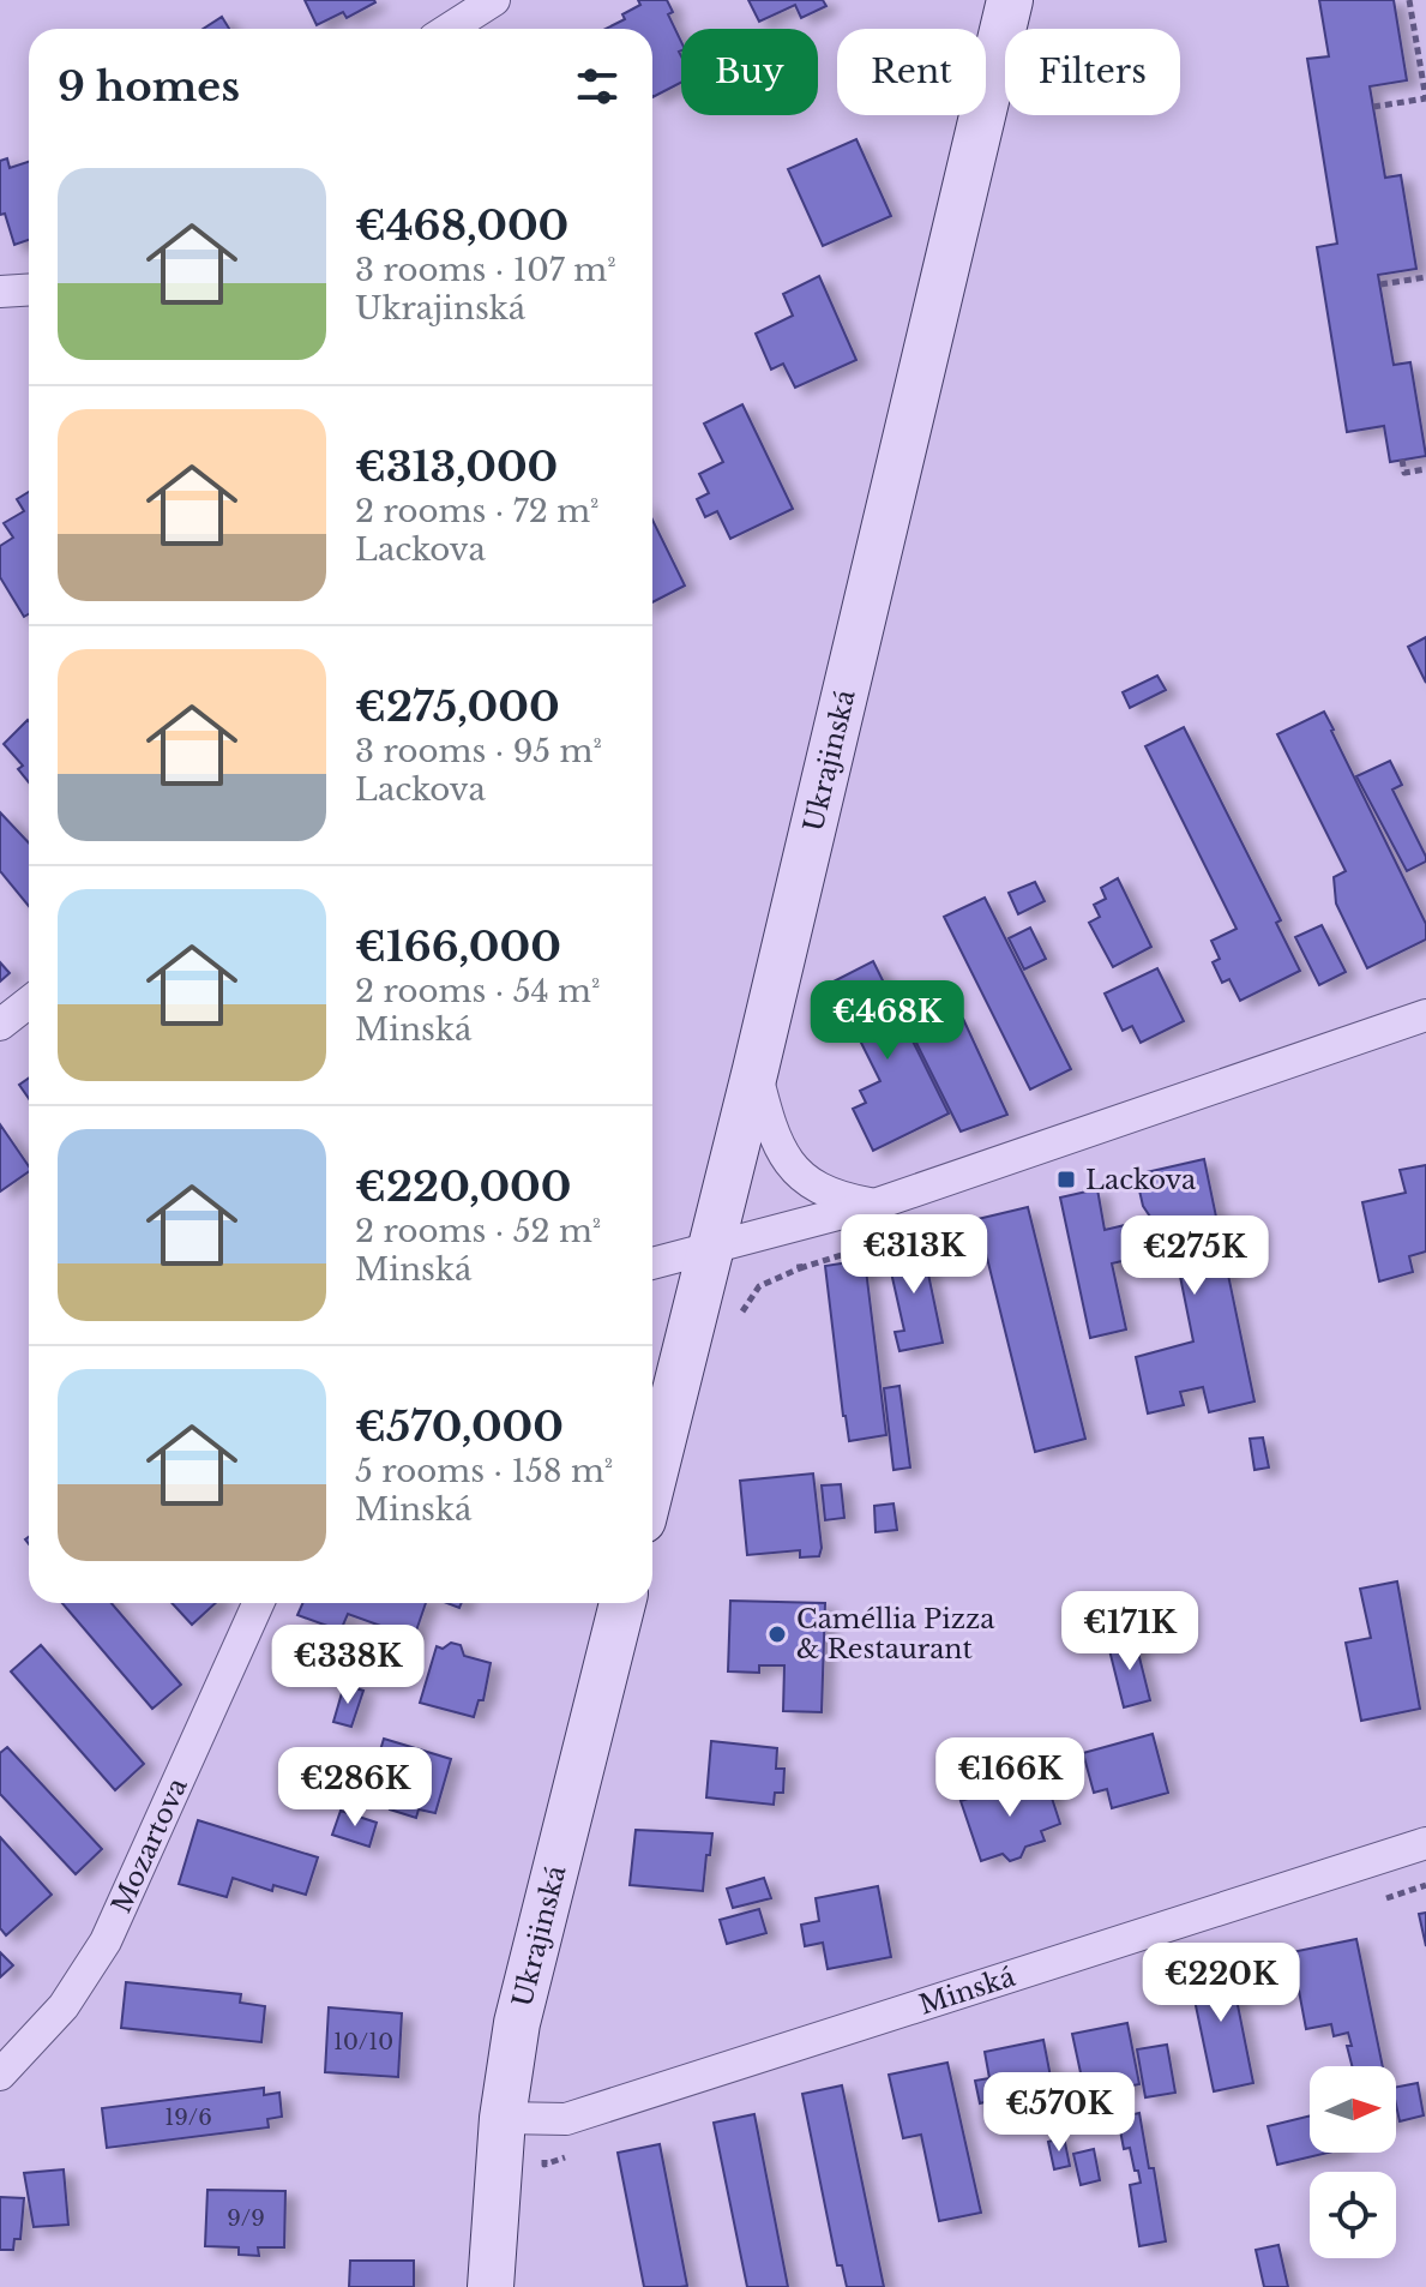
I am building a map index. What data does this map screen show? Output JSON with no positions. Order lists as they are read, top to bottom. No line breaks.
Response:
{"streets":{"main road":["Ukrajinská"],"street":["Mozartova","Minská"]},"crossings":[["Ukrajinská","Minská"]],"places":{"transit":["Lackova"],"other":["Caméllia Pizza & Restaurant"]},"house_numbers":["10/10","19/6","9/9"],"north":"right","page":{"chip":["Buy","Rent","Filters"],"heading":"9 homes","list":[{"name":"€468,000","note":"3 rooms · 107 m² · Ukrajinská"},{"name":"€313,000","note":"2 rooms · 72 m² · Lackova"},{"name":"€275,000","note":"3 rooms · 95 m² · Lackova"},{"name":"€166,000","note":"2 rooms · 54 m² · Minská"},{"name":"€220,000","note":"2 rooms · 52 m² · Minská"},{"name":"€570,000","note":"5 rooms · 158 m² · Minská"}],"price":["€468K","€313K","€275K","€171K","€338K","€166K","€286K","€220K","€570K"]}}
